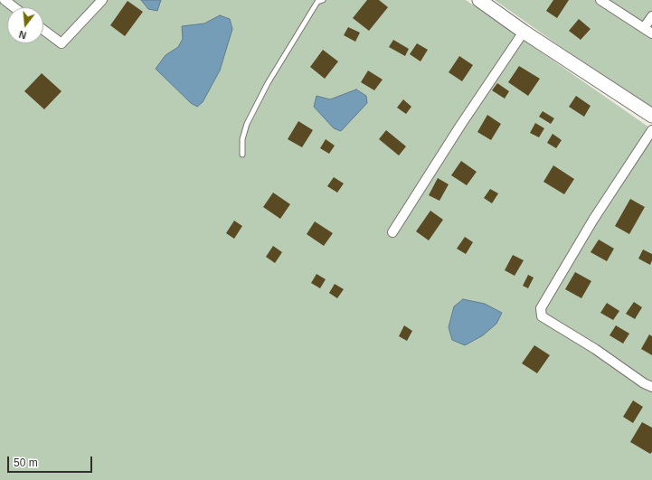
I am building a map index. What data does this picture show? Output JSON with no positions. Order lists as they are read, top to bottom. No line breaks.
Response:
{"scale_bar":"50 m","north":"bottom"}
